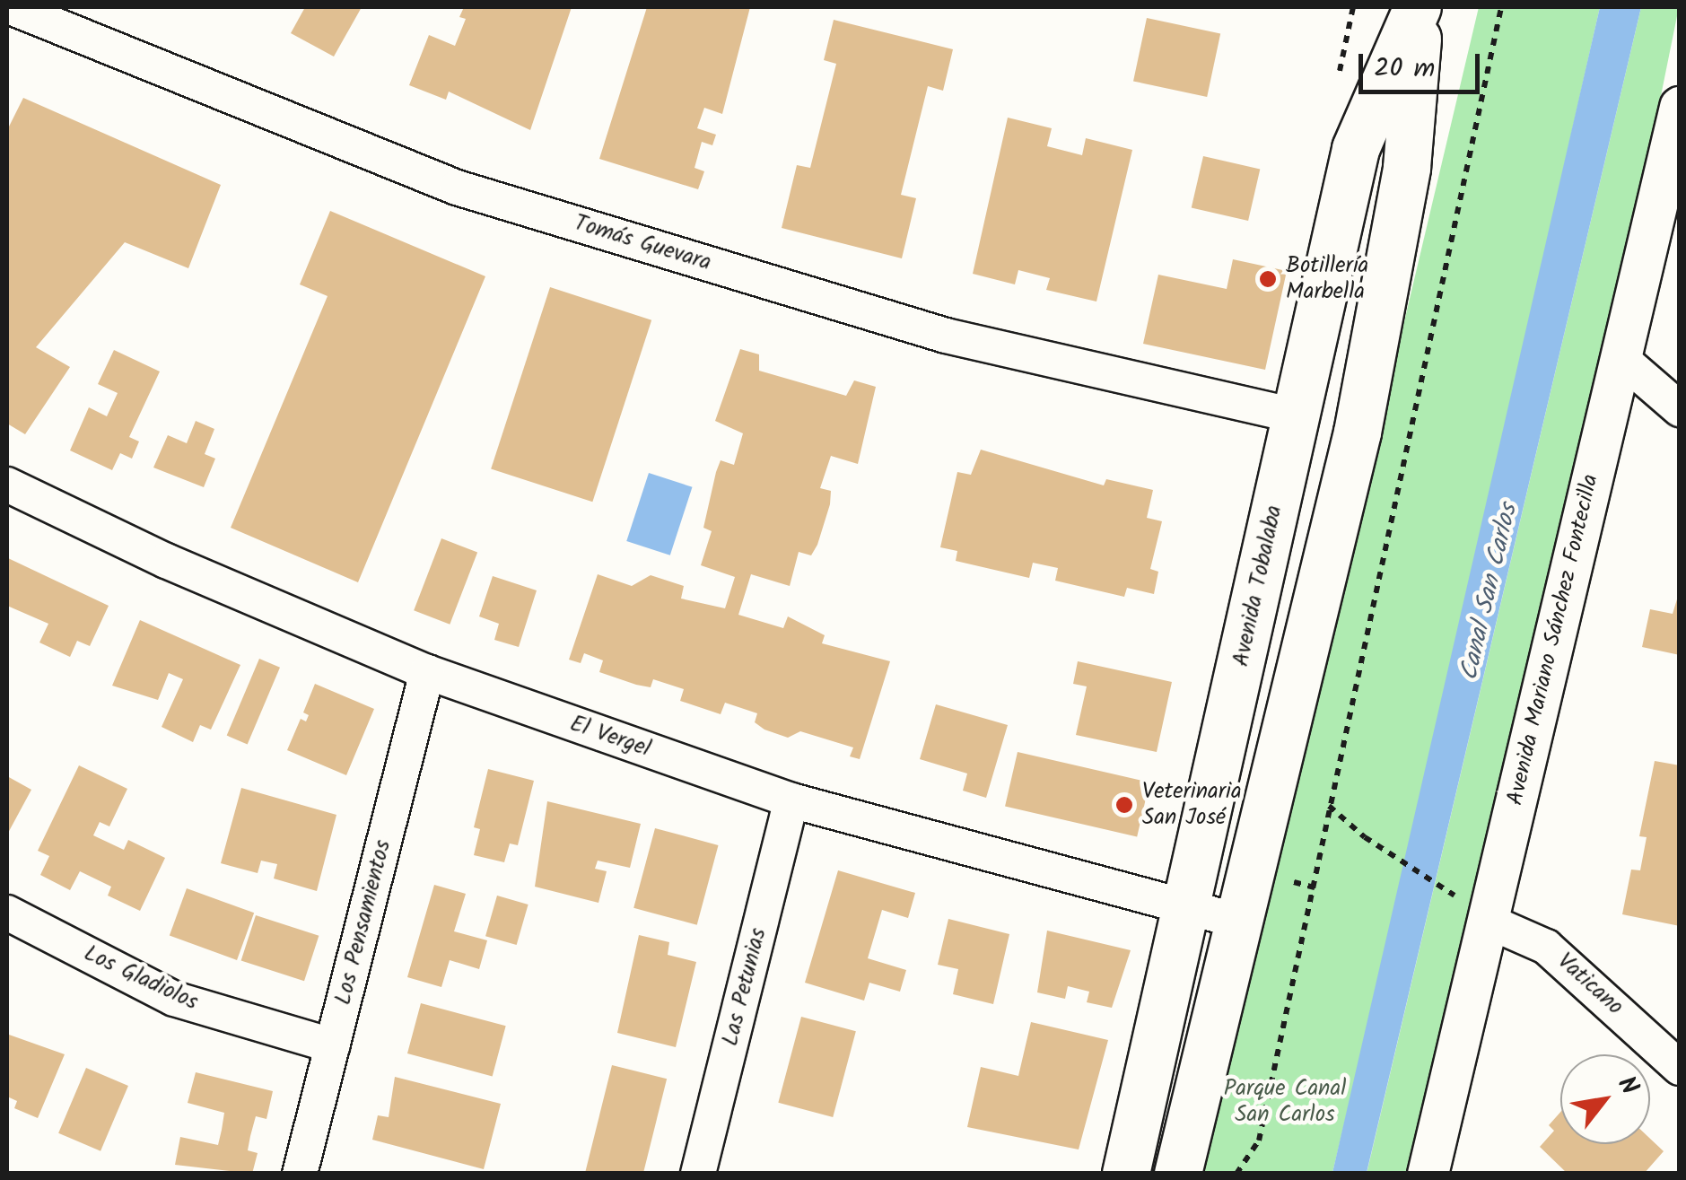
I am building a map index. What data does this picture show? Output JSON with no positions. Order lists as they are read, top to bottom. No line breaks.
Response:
{"streets":{"main road":["Avenida Tobalaba"],"street":["Tomás Guevara","Avenida Mariano Sánchez Fontecilla","El Vergel","Los Pensamientos","Los Gladiolos","Vaticano","Las Petunias"]},"crossings":[["Tomás Guevara","Avenida Tobalaba"],["Avenida Tobalaba","El Vergel"],["Avenida Mariano Sánchez Fontecilla","Vaticano"],["El Vergel","Los Pensamientos"],["El Vergel","Las Petunias"],["Los Pensamientos","Los Gladiolos"]],"water":["Canal San Carlos"],"parks":["Parque Canal San Carlos"],"places":["Botillería Marbella","Veterinaria San José"],"scale_bar":"20 m","north":"top right"}
